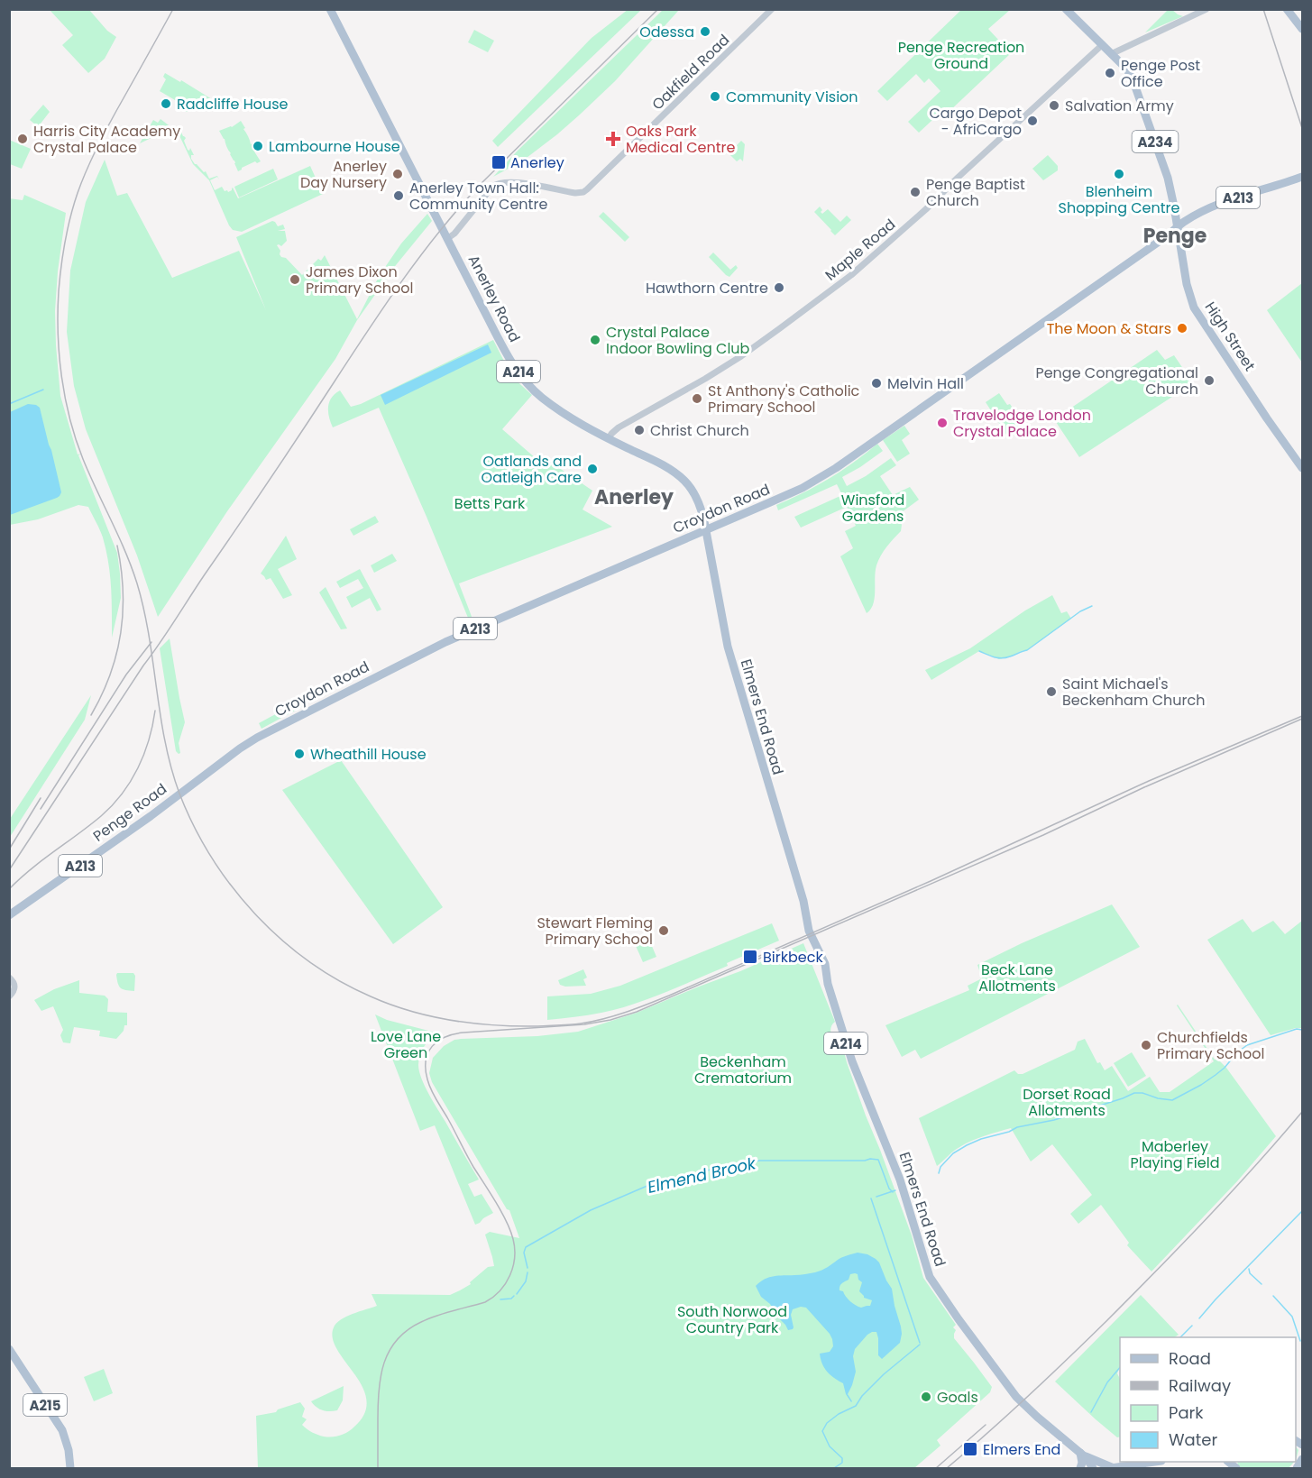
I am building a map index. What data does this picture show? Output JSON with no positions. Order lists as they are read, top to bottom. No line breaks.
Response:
{"streets":{"main road":["A234","A213","Anerley Road","High Street","A214","Croydon Road","Elmers End Road","Penge Road","A215"],"street":["Oakfield Road","Maple Road"]},"crossings":[["Oakfield Road","Anerley Road"],["A213","High Street"],["A213","Croydon Road"],["Maple Road","Anerley Road"],["Maple Road","High Street"],["Anerley Road","Croydon Road"],["Anerley Road","Elmers End Road"],["High Street","Croydon Road"],["Croydon Road","Elmers End Road"],["Croydon Road","Penge Road"]],"districts":["Penge","Anerley"],"water":["Elmend Brook"],"parks":["Penge Recreation Ground","Winsford Gardens","Betts Park","Beck Lane Allotments","Love Lane Green","Beckenham Crematorium","Dorset Road Allotments","Maberley Playing Field","South Norwood Country Park"],"places":{"other":["Odessa","Penge Post Office","Community Vision","Radcliffe House","Salvation Army","Cargo Depot - AfriCargo","Harris City Academy Crystal Palace","Lambourne House","Anerley Day Nursery","Blenheim Shopping Centre","Penge Baptist Church","Anerley Town Hall: Community Centre","James Dixon Primary School","Hawthorn Centre","The Moon & Stars","Crystal Palace Indoor Bowling Club","Penge Congregational Church","Melvin Hall","St Anthony's Catholic Primary School","Travelodge London Crystal Palace","Christ Church","Oatlands and Oatleigh Care","Saint Michael's Beckenham Church","Wheathill House","Stewart Fleming Primary School","Churchfields Primary School","Goals"],"health":["Oaks Park Medical Centre"],"transit":["Anerley","Birkbeck","Elmers End"]},"legend":["Road","Railway","Park","Water"]}
